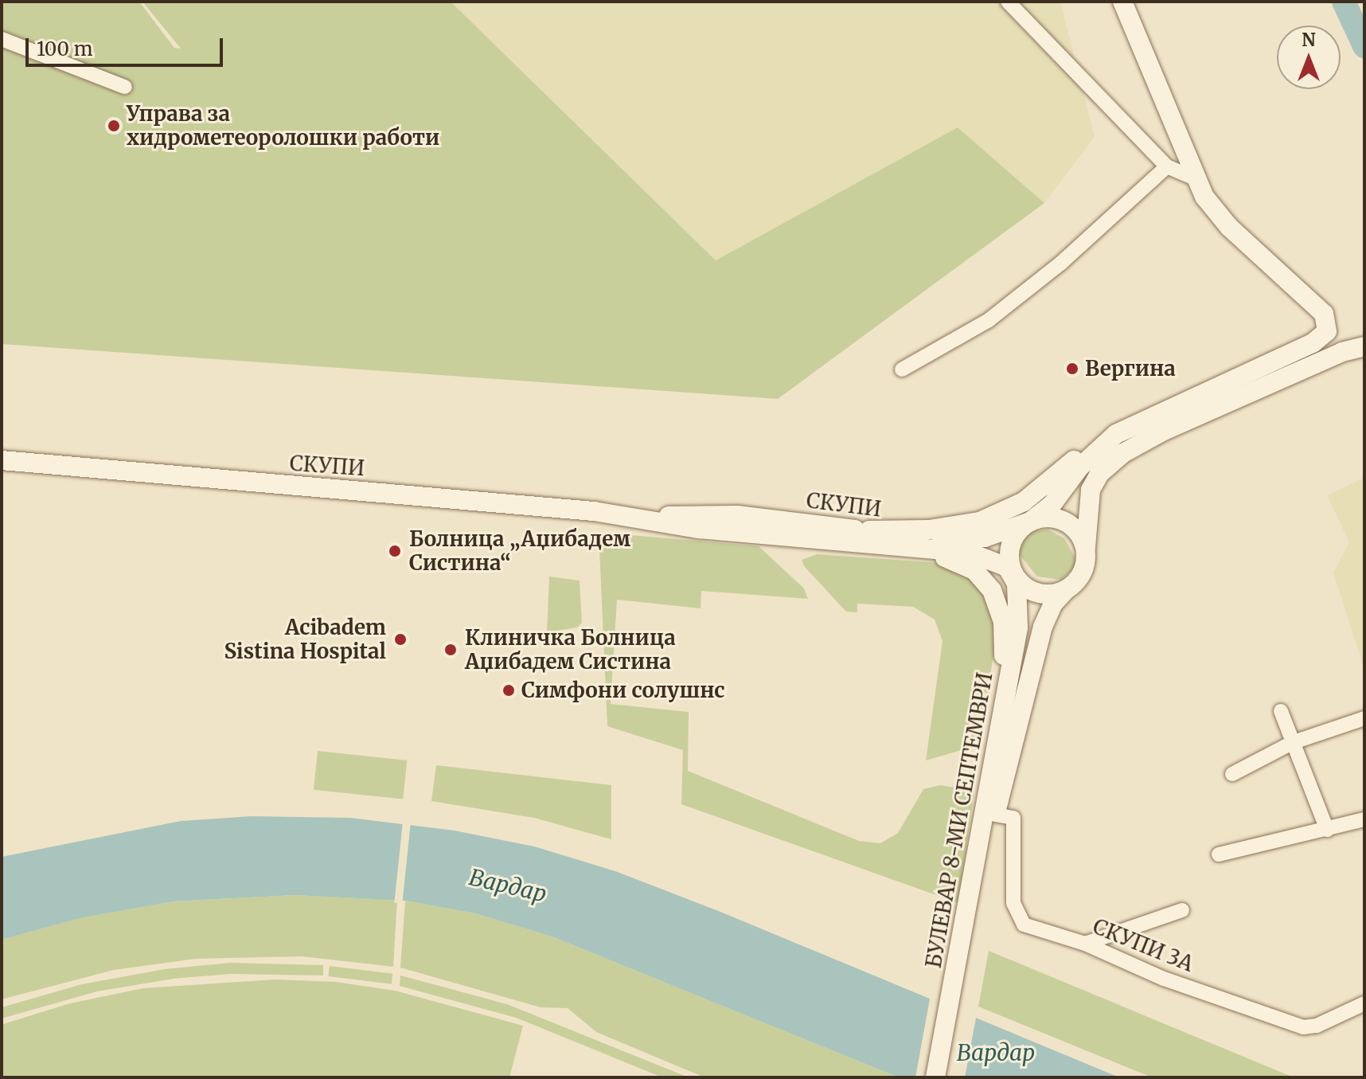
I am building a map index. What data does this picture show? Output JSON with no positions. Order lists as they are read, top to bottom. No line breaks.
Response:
{"streets":{"street":["СКУПИ","БУЛЕВАР 8-МИ СЕПТЕМВРИ","СКУПИ 3А"]},"crossings":[["СКУПИ","БУЛЕВАР 8-МИ СЕПТЕМВРИ"],["БУЛЕВАР 8-МИ СЕПТЕМВРИ","СКУПИ 3А"]],"water":["Вардар"],"places":["Управа за хидрометеоролошки работи","Вергина","Болница „Аџибадем Систина“","Acibadem Sistina Hospital","Клиничка Болница Аџибадем Систина","Симфони солушнс"],"scale_bar":"100 m","north":"top"}
